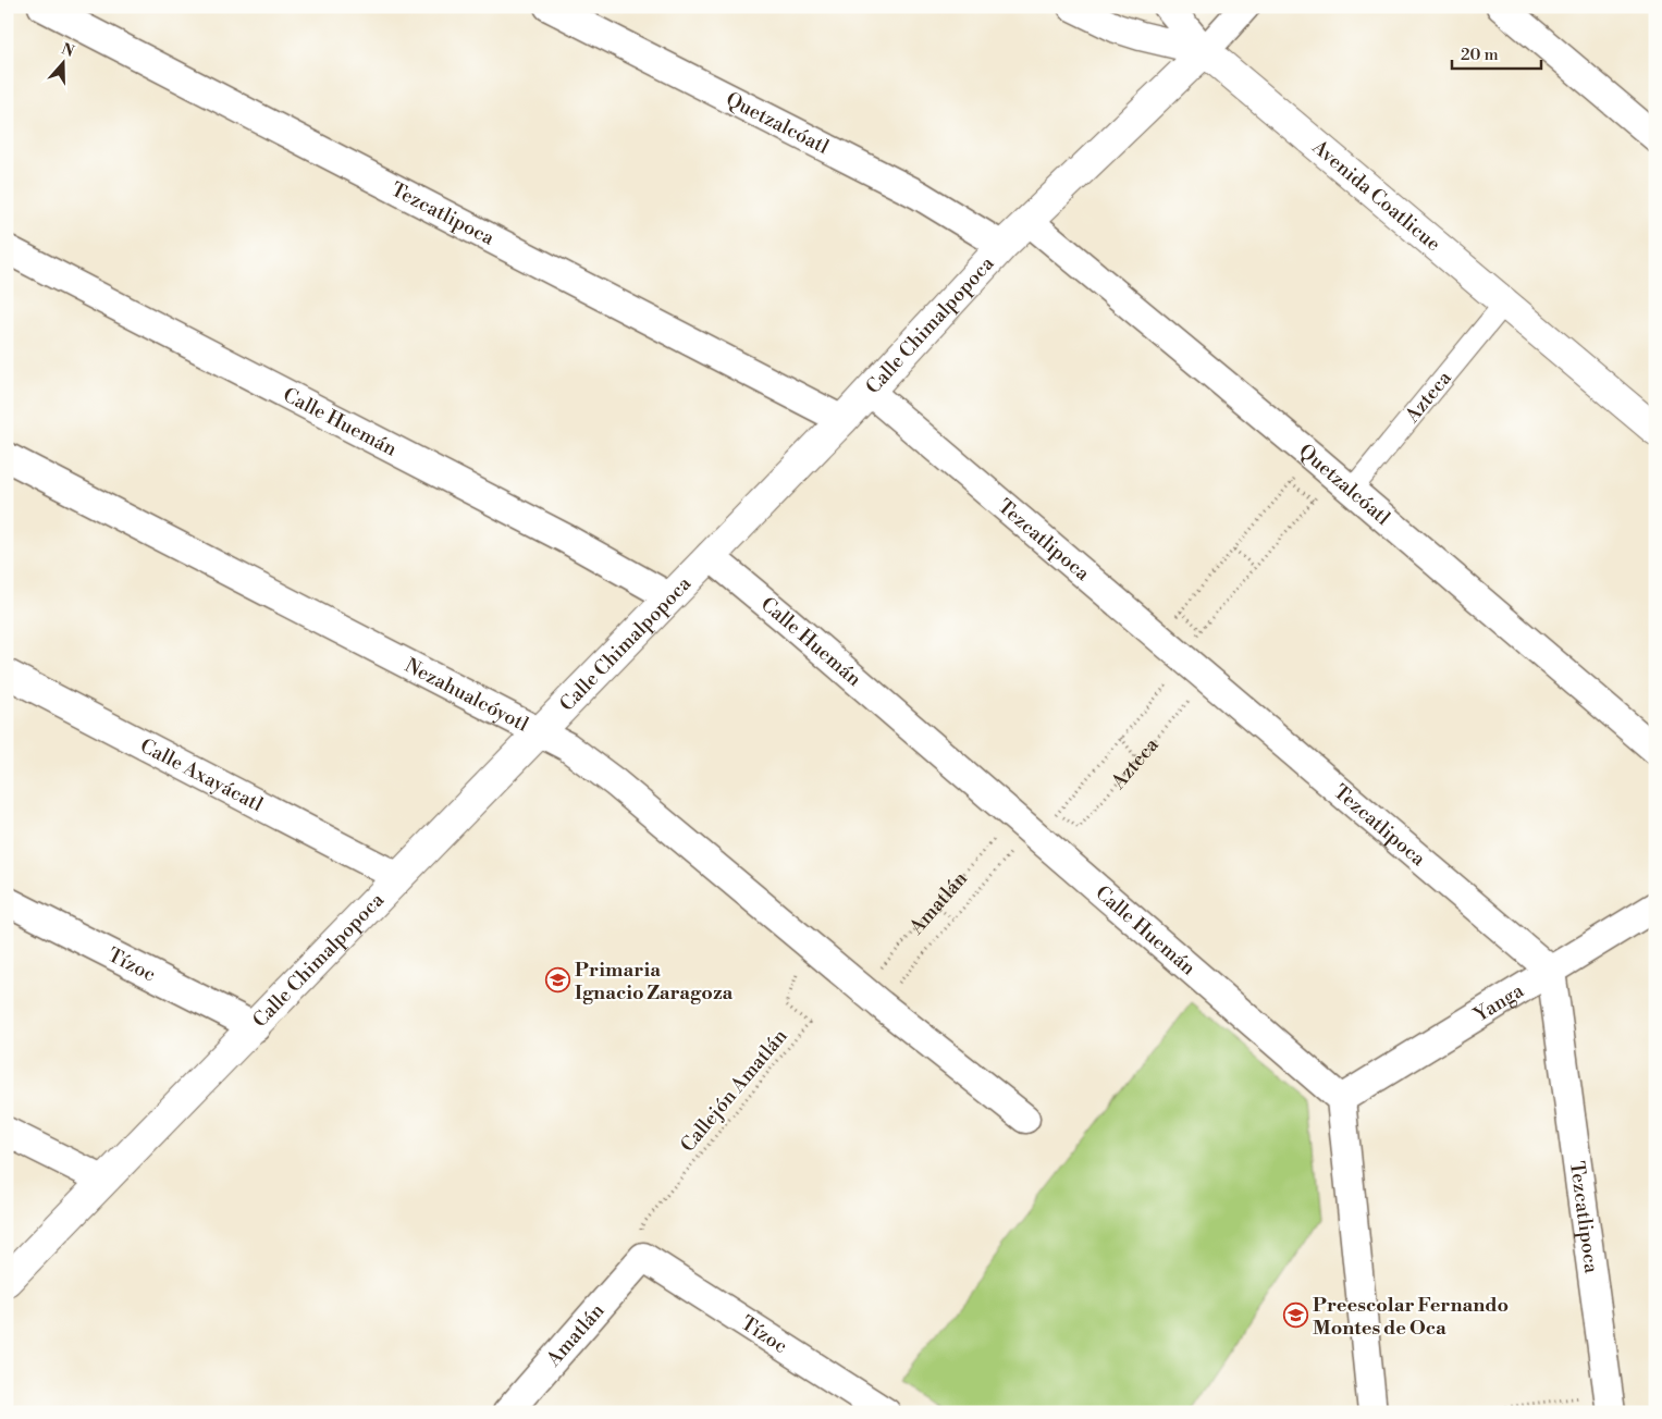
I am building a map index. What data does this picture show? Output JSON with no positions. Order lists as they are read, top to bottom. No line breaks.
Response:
{"streets":{"street":["Quetzalcóatl","Avenida Coatlicue","Tezcatlipoca","Calle Chimalpopoca","Azteca","Calle Huemán","Nezahualcóyotl","Calle Axayácatl","Amatlán","Tízoc","Yanga"],"path":["Callejón Amatlán"]},"crossings":[["Quetzalcóatl","Calle Chimalpopoca"],["Quetzalcóatl","Azteca"],["Avenida Coatlicue","Calle Chimalpopoca"],["Avenida Coatlicue","Azteca"],["Tezcatlipoca","Calle Chimalpopoca"],["Tezcatlipoca","Azteca"],["Tezcatlipoca","Yanga"],["Calle Chimalpopoca","Calle Huemán"],["Calle Chimalpopoca","Nezahualcóyotl"],["Calle Chimalpopoca","Calle Axayácatl"],["Calle Chimalpopoca","Tízoc"],["Azteca","Calle Huemán"],["Azteca","Amatlán"],["Calle Huemán","Amatlán"],["Calle Huemán","Yanga"],["Nezahualcóyotl","Amatlán"],["Nezahualcóyotl","Callejón Amatlán"],["Amatlán","Tízoc"],["Amatlán","Callejón Amatlán"],["Tízoc","Callejón Amatlán"]],"places":{"school or university":["Primaria Ignacio Zaragoza","Preescolar Fernando Montes de Oca"]},"scale_bar":"20 m","north":"top"}
